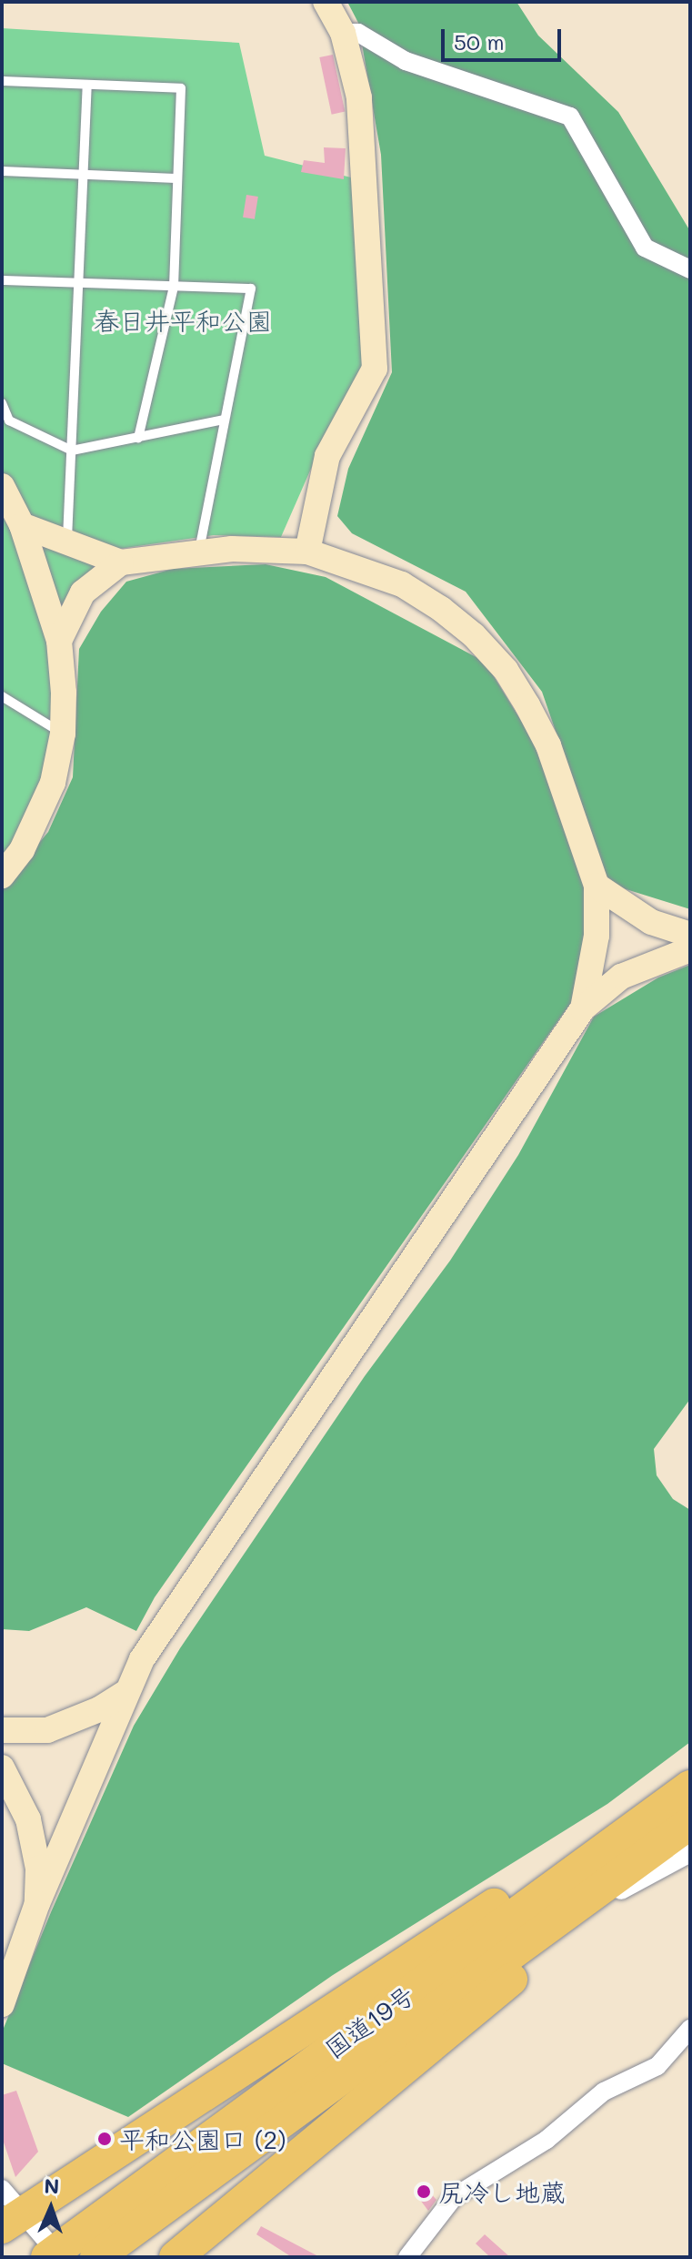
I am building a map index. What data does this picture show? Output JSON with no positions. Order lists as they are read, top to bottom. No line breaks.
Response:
{"streets":{"highway":["国道19号"]},"parks":["春日井平和公園"],"places":["平和公園口 (2)","尻冷し地蔵"],"scale_bar":"50 m","north":"top"}
